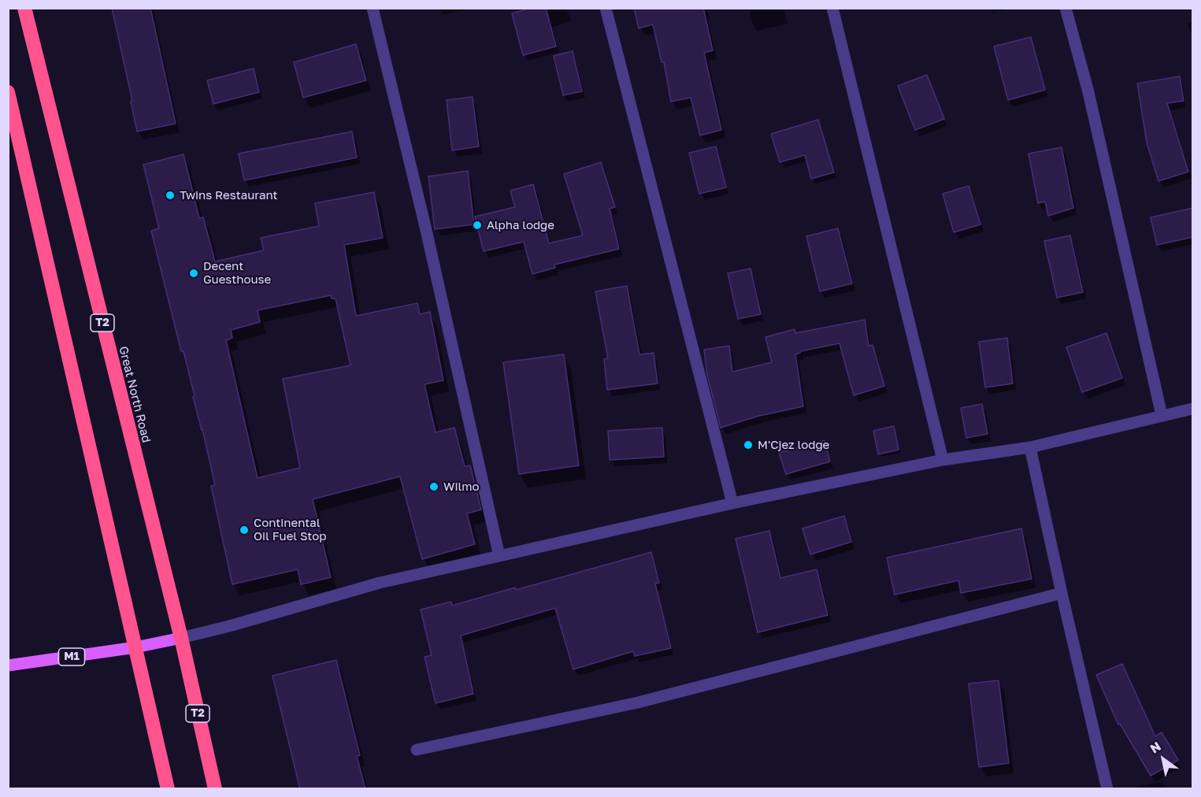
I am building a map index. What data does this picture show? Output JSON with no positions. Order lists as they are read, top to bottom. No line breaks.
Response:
{"streets":{"highway":["T2","Great North Road"],"main road":["M1"]},"crossings":[["Great North Road","M1"]],"places":["Twins Restaurant","Alpha lodge","Decent Guesthouse","M'Cjez lodge","Wilmo","Continental Oil Fuel Stop"],"north":"top left"}
